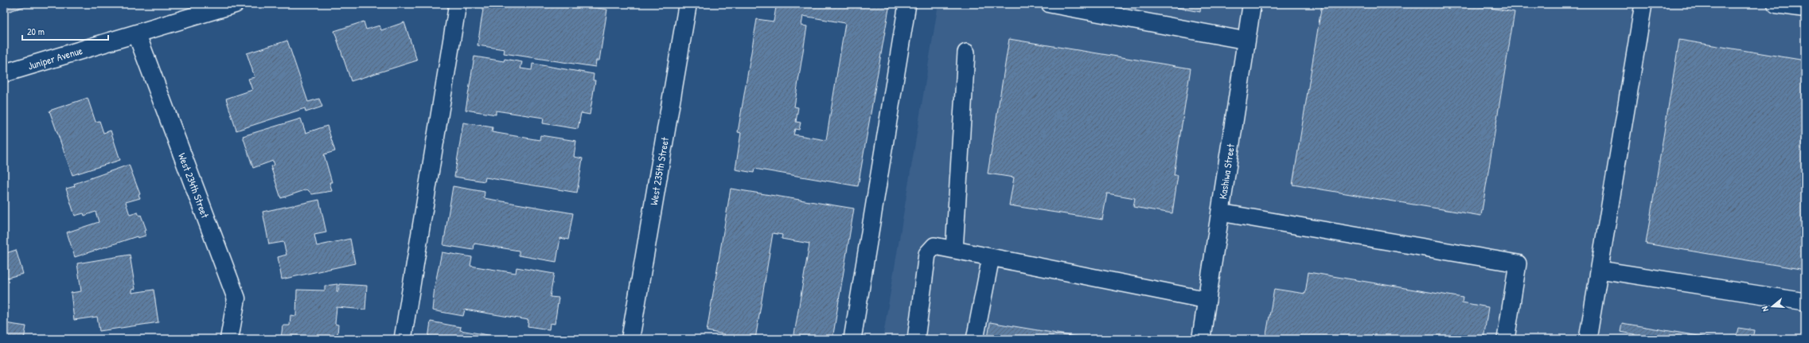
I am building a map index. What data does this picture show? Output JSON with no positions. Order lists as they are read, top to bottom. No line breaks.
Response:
{"streets":{"street":["Juniper Avenue","West 235th Street","Kashiwa Street","West 234th Street"]},"crossings":[["Juniper Avenue","West 234th Street"]],"scale_bar":"20 m","north":"left"}
